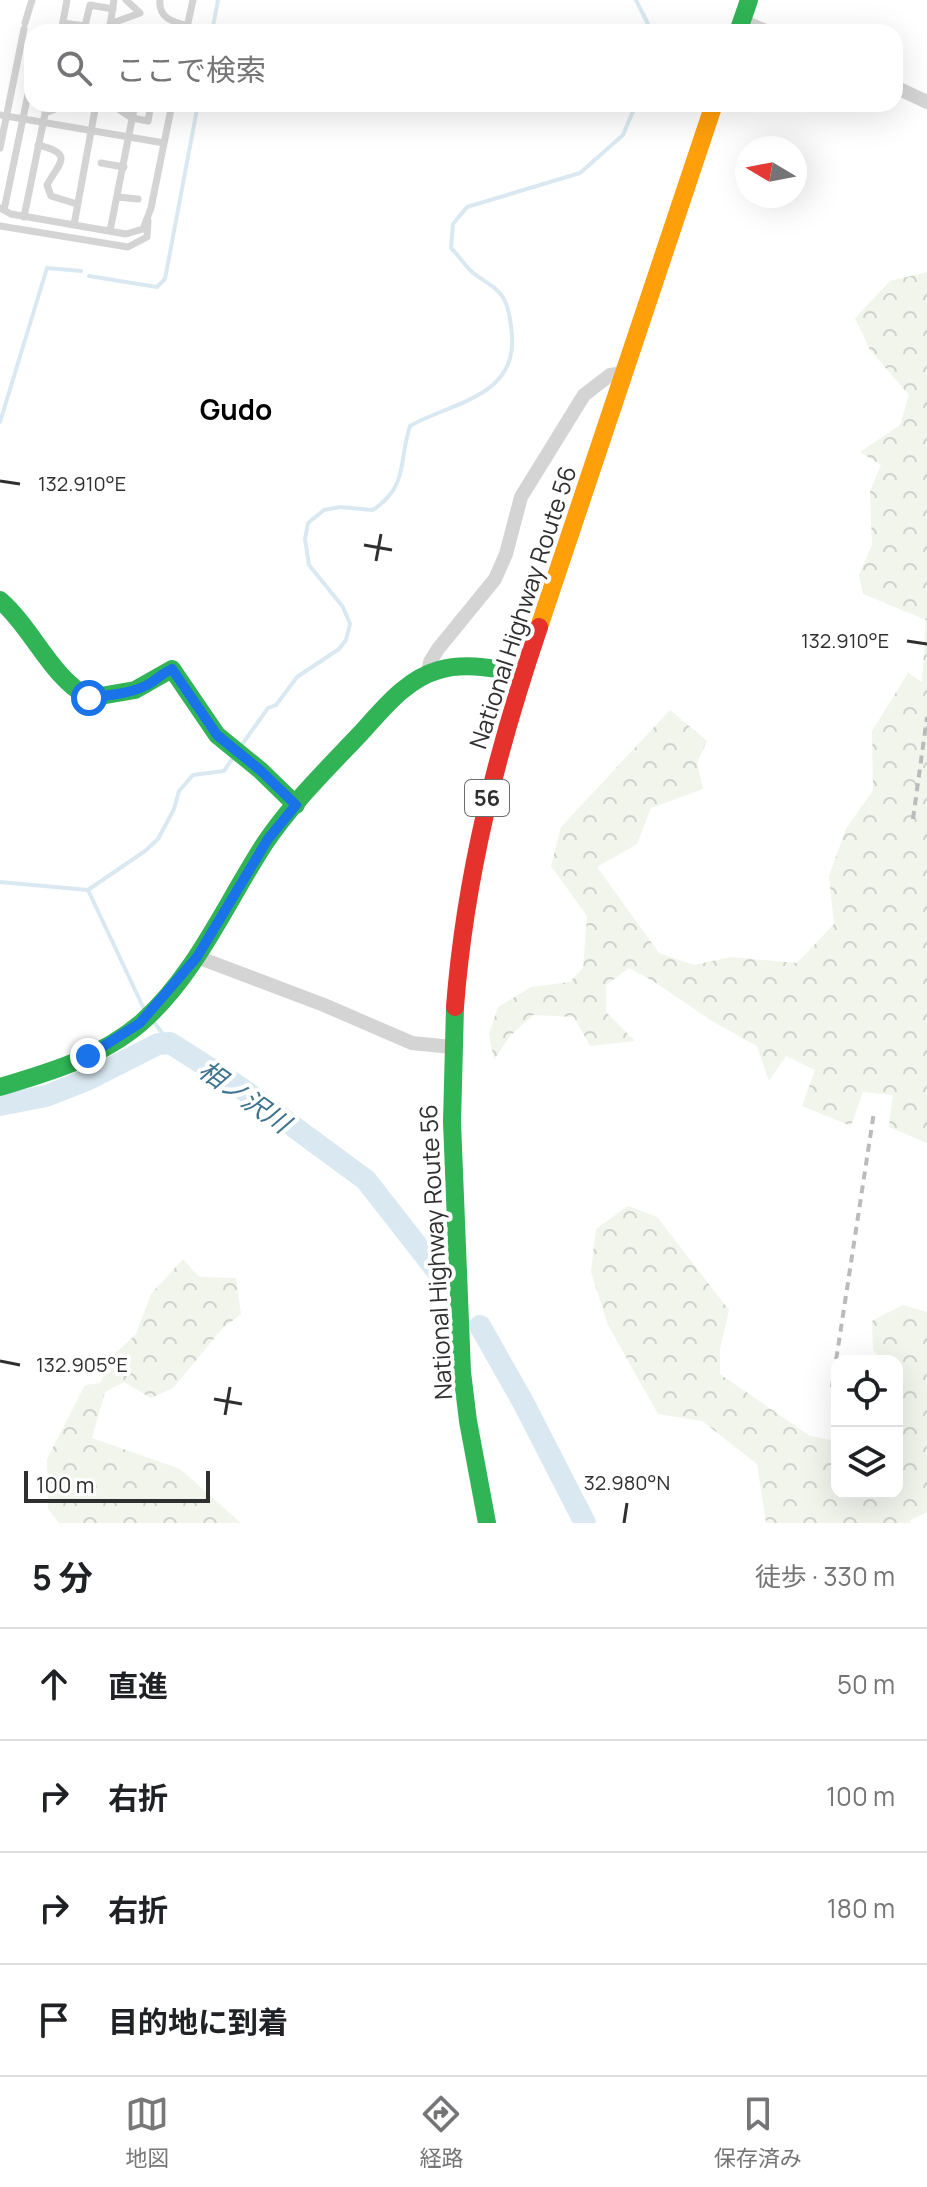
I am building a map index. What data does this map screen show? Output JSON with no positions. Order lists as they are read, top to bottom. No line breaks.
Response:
{"streets":{"main road":["National Highway Route 56","56"]},"districts":["Gudo"],"water":["相ノ沢川"],"scale_bar":"100 m","north":"left","page":{"search":"ここで検索","scale":"100 m","heading":["5 分","徒歩 · 330 m"],"list":[["直進","50 m"],["右折","100 m"],["右折","180 m"],"目的地に到着"],"nav":["地図","経路","保存済み"]},"coordinates":["132.910°E","132.905°E","32.980°N"]}
